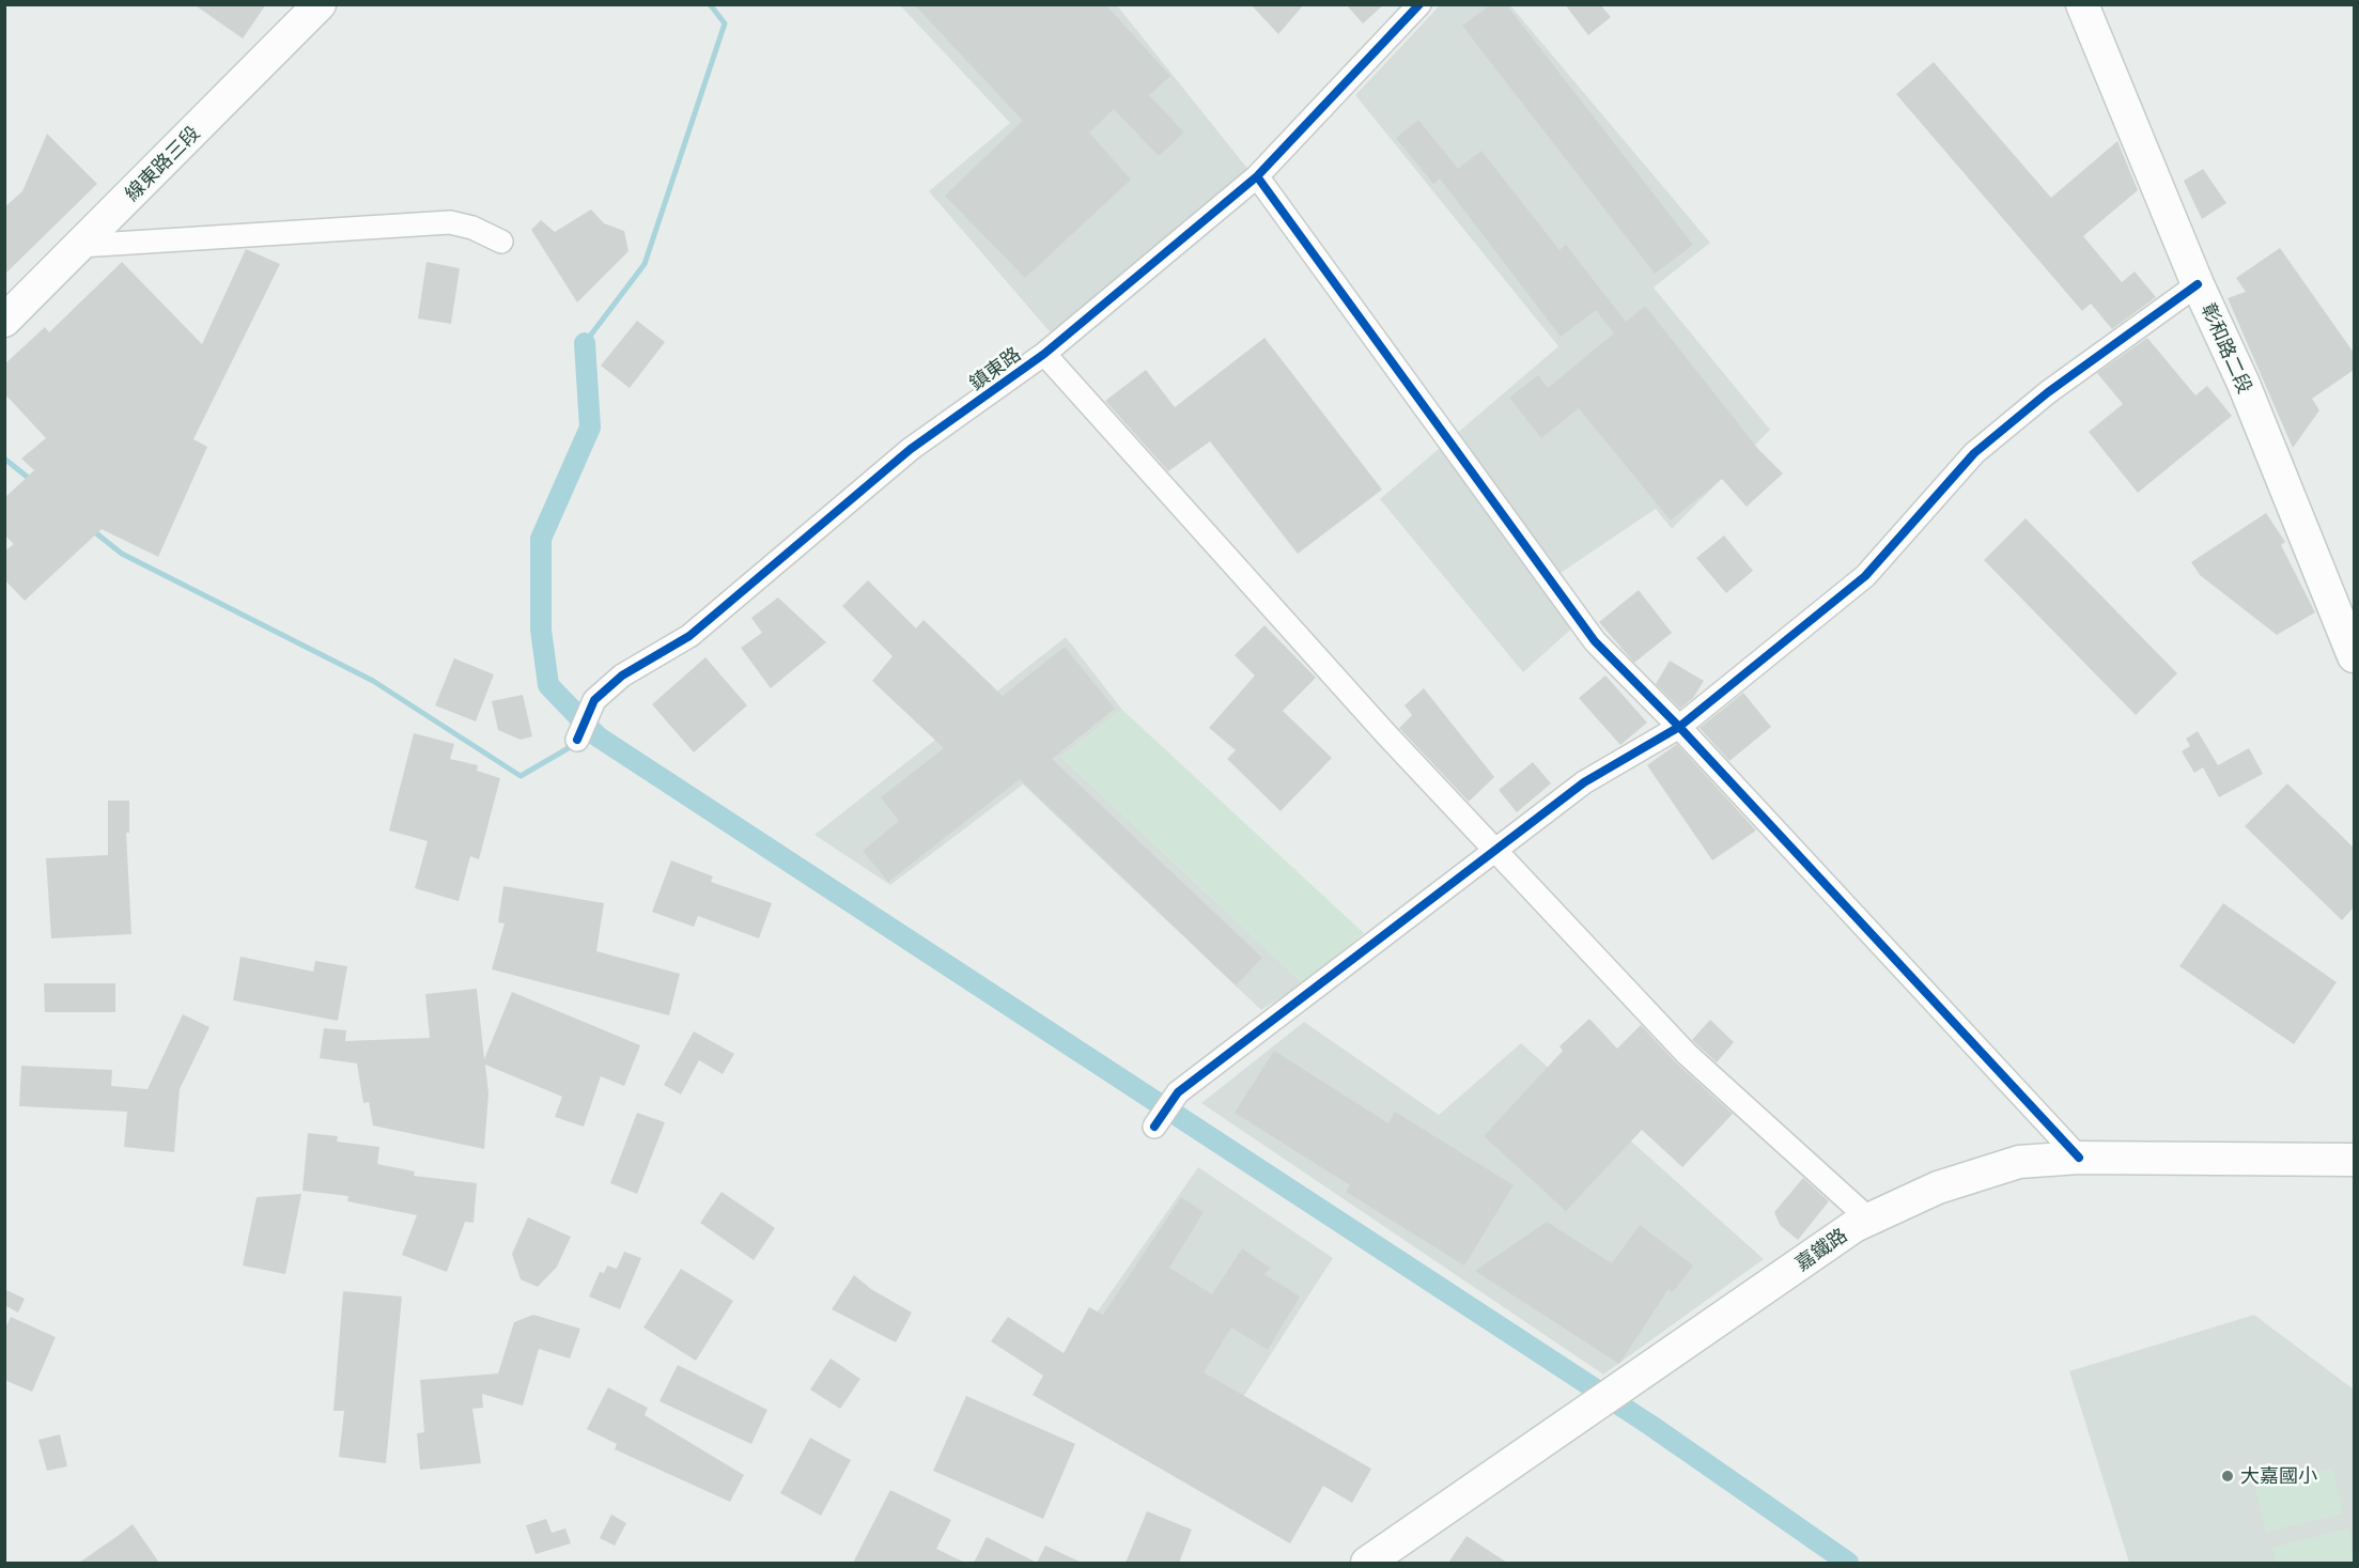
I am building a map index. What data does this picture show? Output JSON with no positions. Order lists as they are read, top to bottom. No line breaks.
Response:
{"streets":{"main road":["線東路三段","彰和路二段","嘉鐵路"],"street":["鎮東路"]},"places":["大嘉國小"]}
